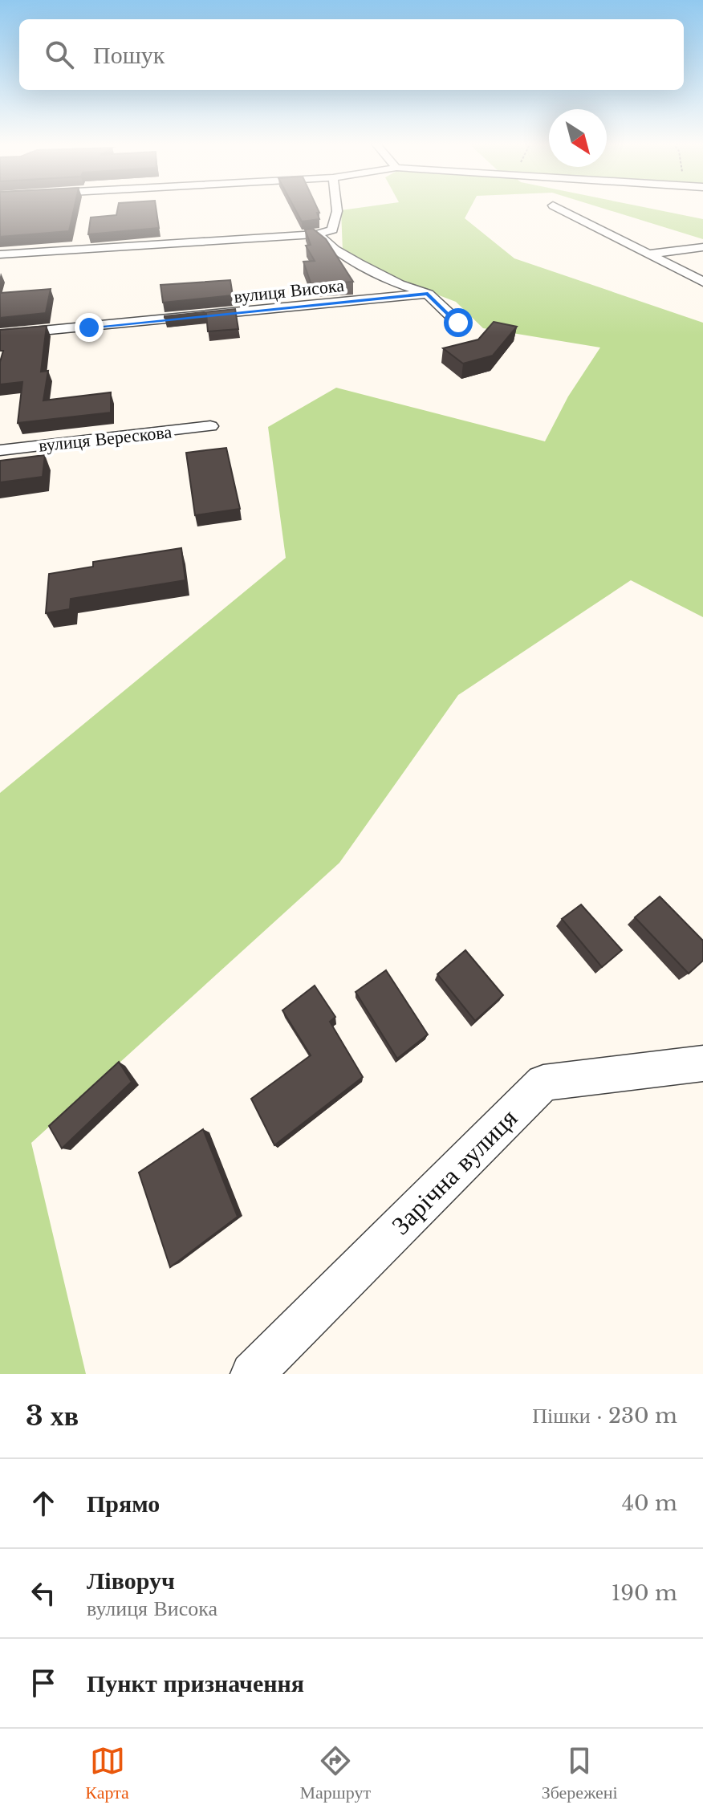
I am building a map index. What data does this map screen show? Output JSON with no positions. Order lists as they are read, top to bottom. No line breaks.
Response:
{"streets":{"street":["вулиця Висока","вулиця Верескова","Зарічна вулиця"]},"north":"bottom right","page":{"search":"Пошук","heading":["3 хв","Пішки · 230 m"],"list":[["Прямо","40 m"],["Ліворуч","вулиця Висока","190 m"],"Пункт призначення"],"nav":["Карта","Маршрут","Збережені"]}}
